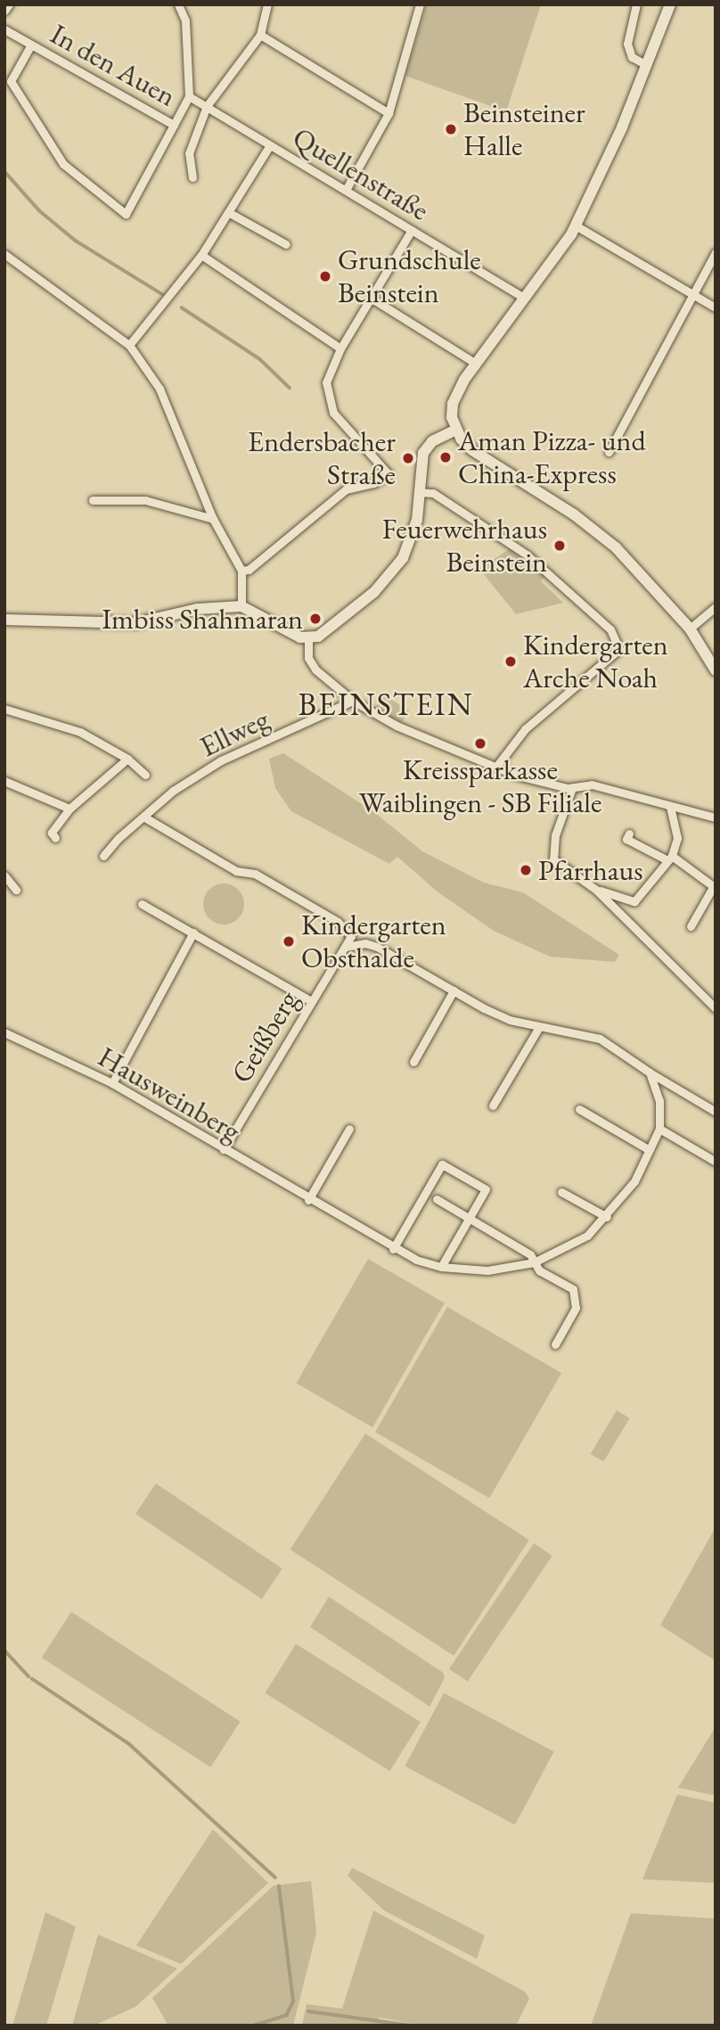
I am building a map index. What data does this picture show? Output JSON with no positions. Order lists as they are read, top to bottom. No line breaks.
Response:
{"streets":{"street":["In den Auen","Quellenstraße","Ellweg","Geißberg","Hausweinberg"]},"crossings":[["In den Auen","Quellenstraße"],["Geißberg","Hausweinberg"]],"districts":["BEINSTEIN"],"places":["Beinsteiner Halle","Grundschule Beinstein","Aman Pizza- und China-Express","Endersbacher Straße","Feuerwehrhaus Beinstein","Imbiss Shahmaran","Kindergarten Arche Noah","Kreissparkasse Waiblingen - SB Filiale","Pfarrhaus","Kindergarten Obsthalde"]}
